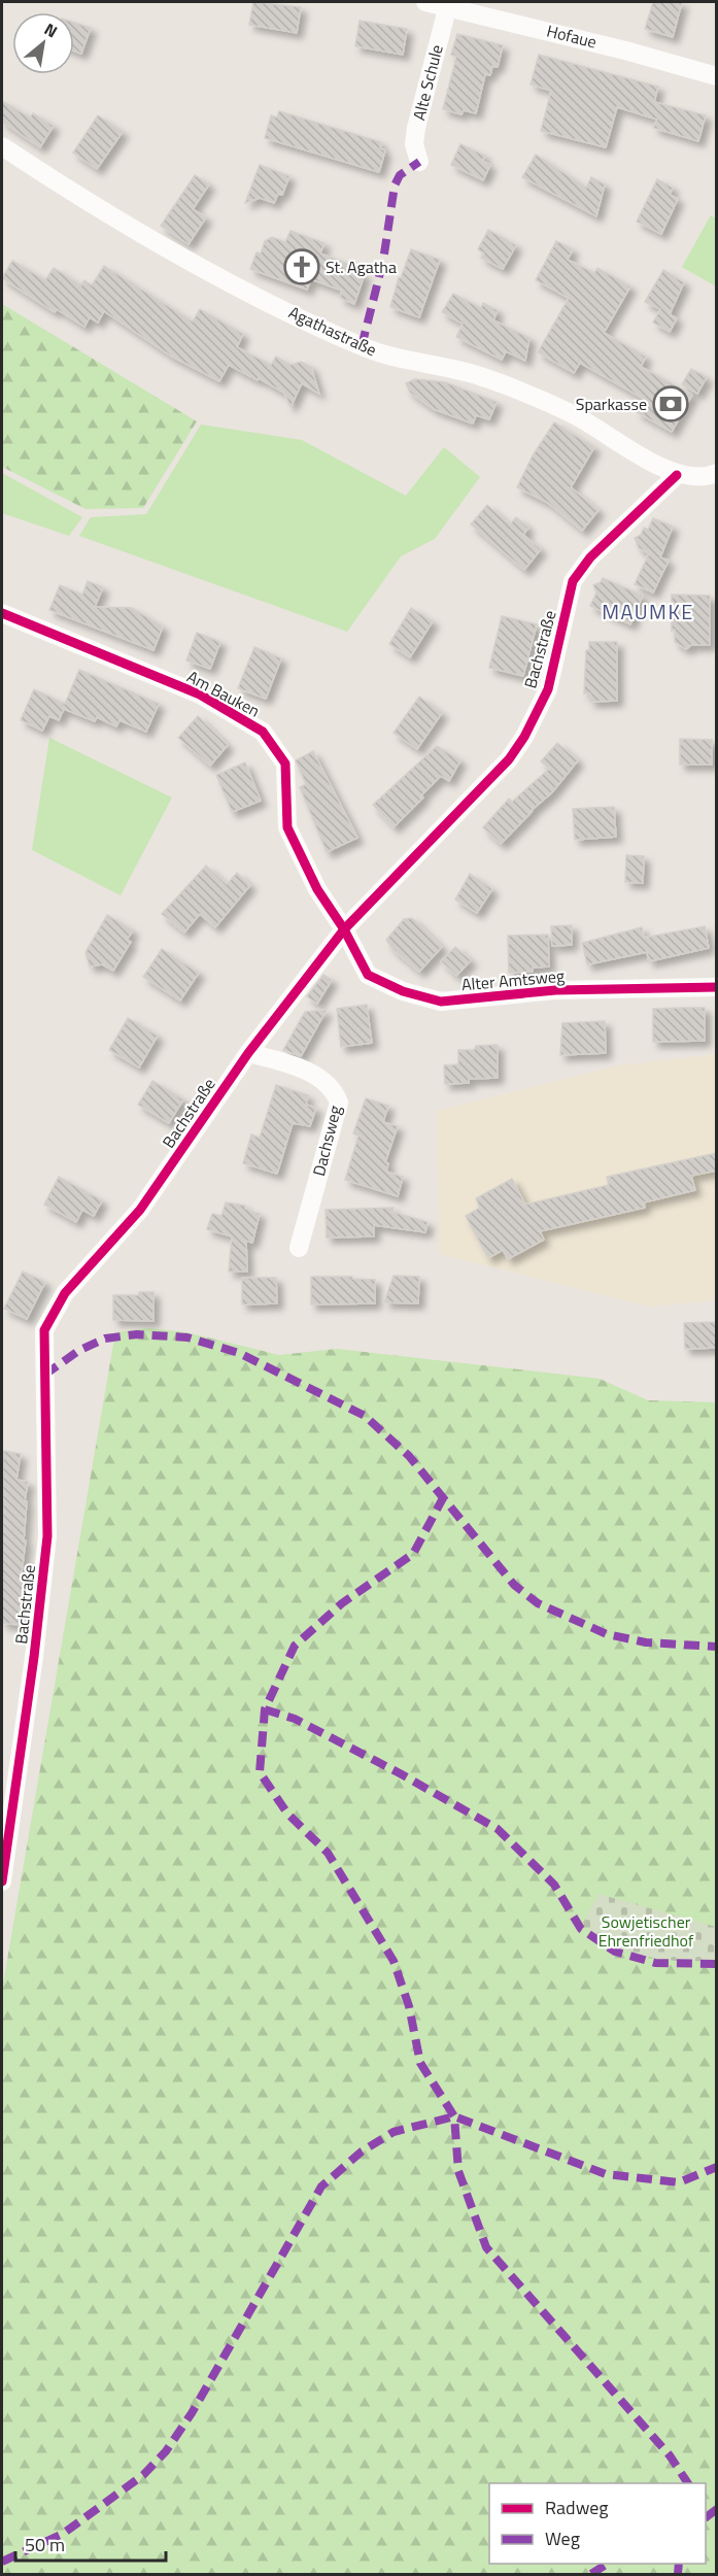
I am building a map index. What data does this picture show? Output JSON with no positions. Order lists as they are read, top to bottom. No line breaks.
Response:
{"streets":{"street":["Hofaue","Alte Schule","Agathastraße","Bachstraße","Am Bauken","Alter Amtsweg","Dachsweg"]},"crossings":[["Hofaue","Alte Schule"],["Agathastraße","Bachstraße"],["Bachstraße","Am Bauken"],["Bachstraße","Alter Amtsweg"],["Bachstraße","Dachsweg"],["Am Bauken","Alter Amtsweg"]],"districts":["MAUMKE"],"parks":["Sowjetischer Ehrenfriedhof"],"places":{"church":["St. Agatha"],"bank":["Sparkasse"]},"legend":["Radweg","Weg"],"scale_bar":"50 m","north":"top right"}
